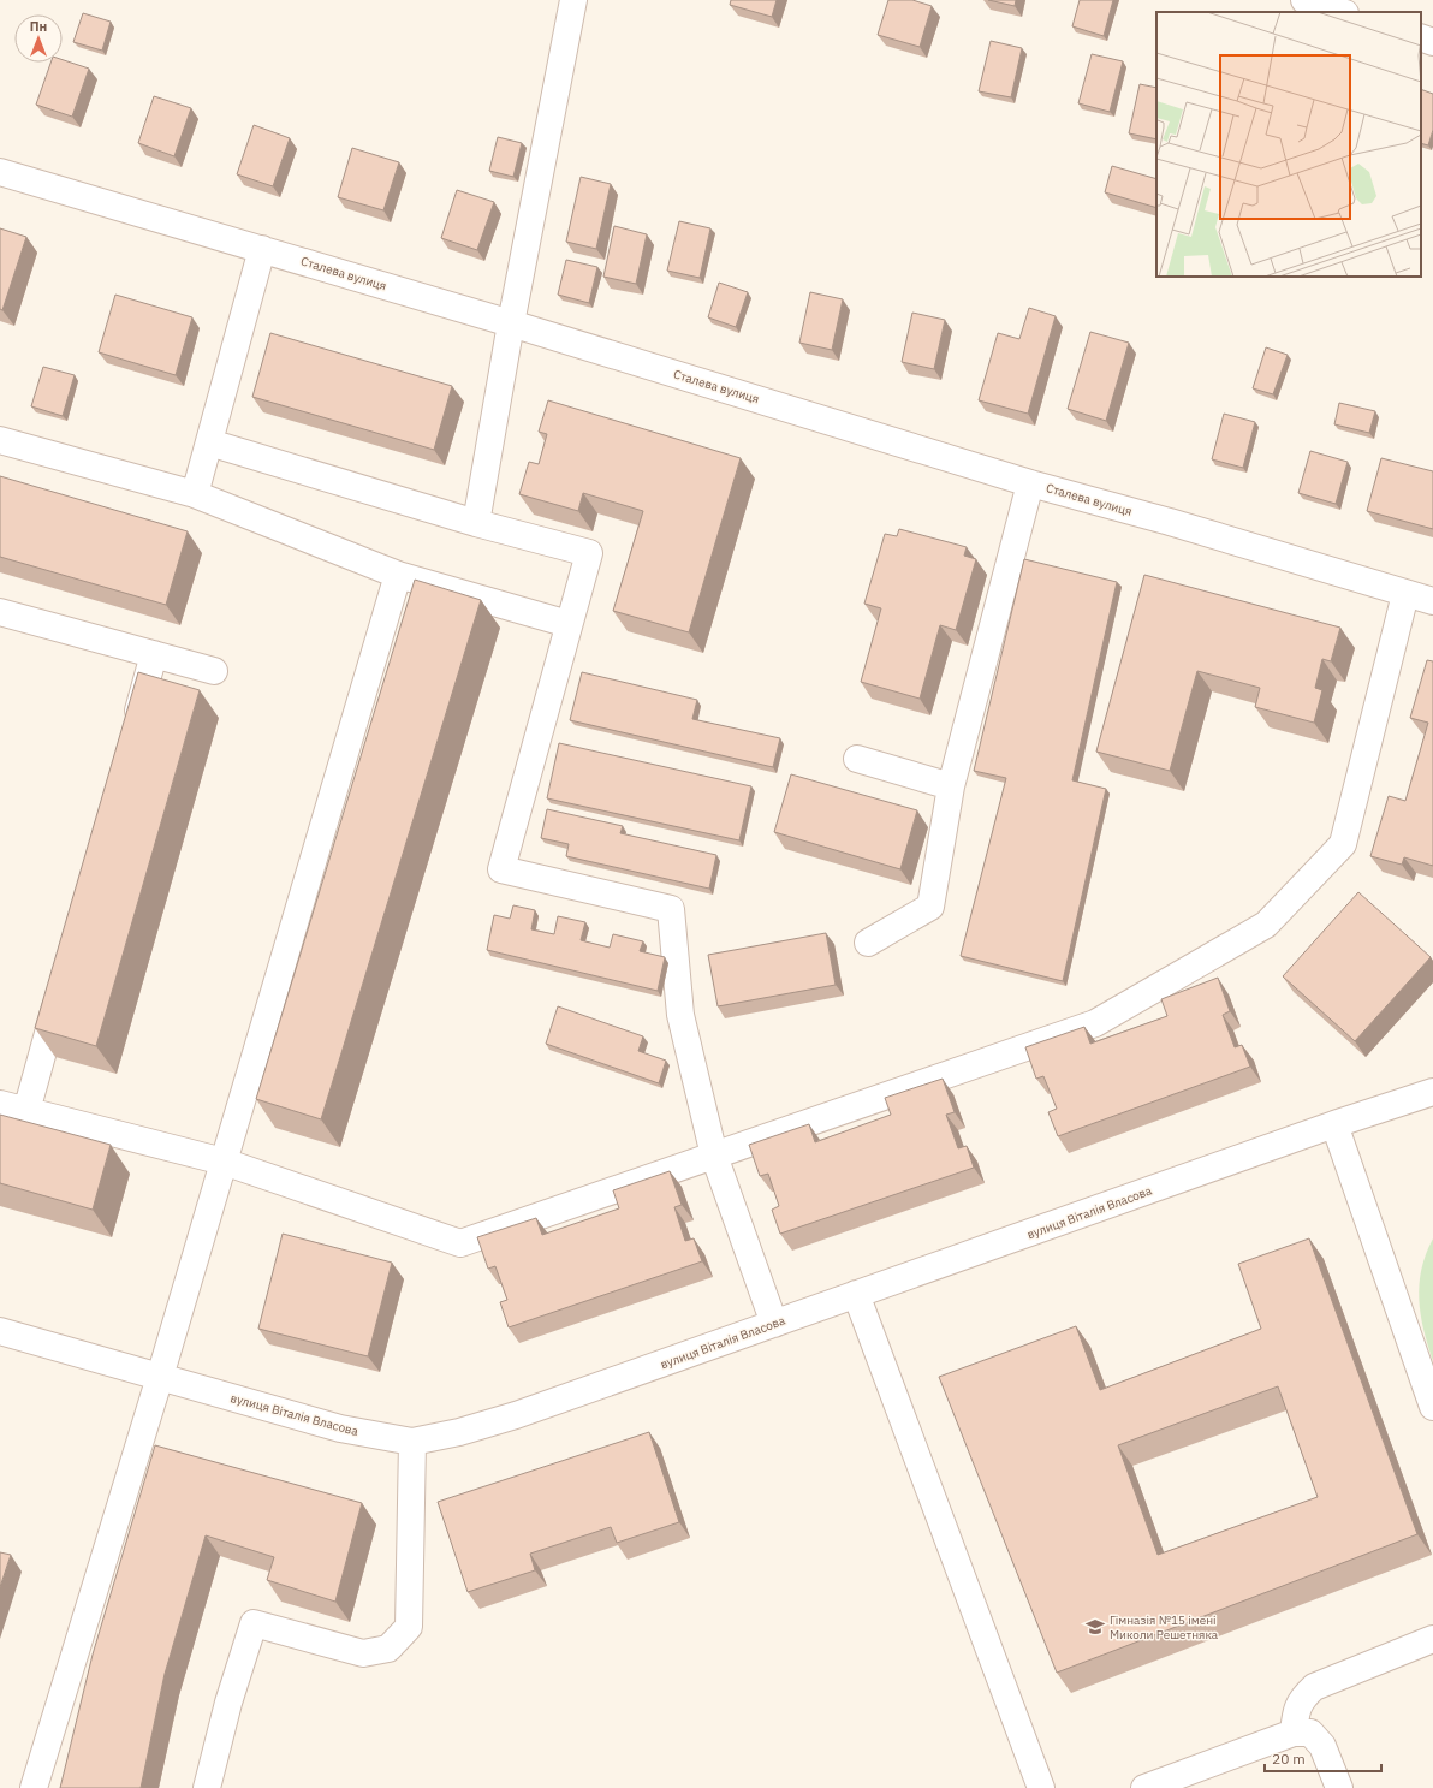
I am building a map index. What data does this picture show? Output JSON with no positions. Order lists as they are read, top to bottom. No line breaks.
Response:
{"streets":{"street":["Сталева вулиця","вулиця Віталія Власова"]},"places":{"school or university":["Гімназія №15 імені Миколи Решетняка"]},"scale_bar":"20 m","north":"top"}
